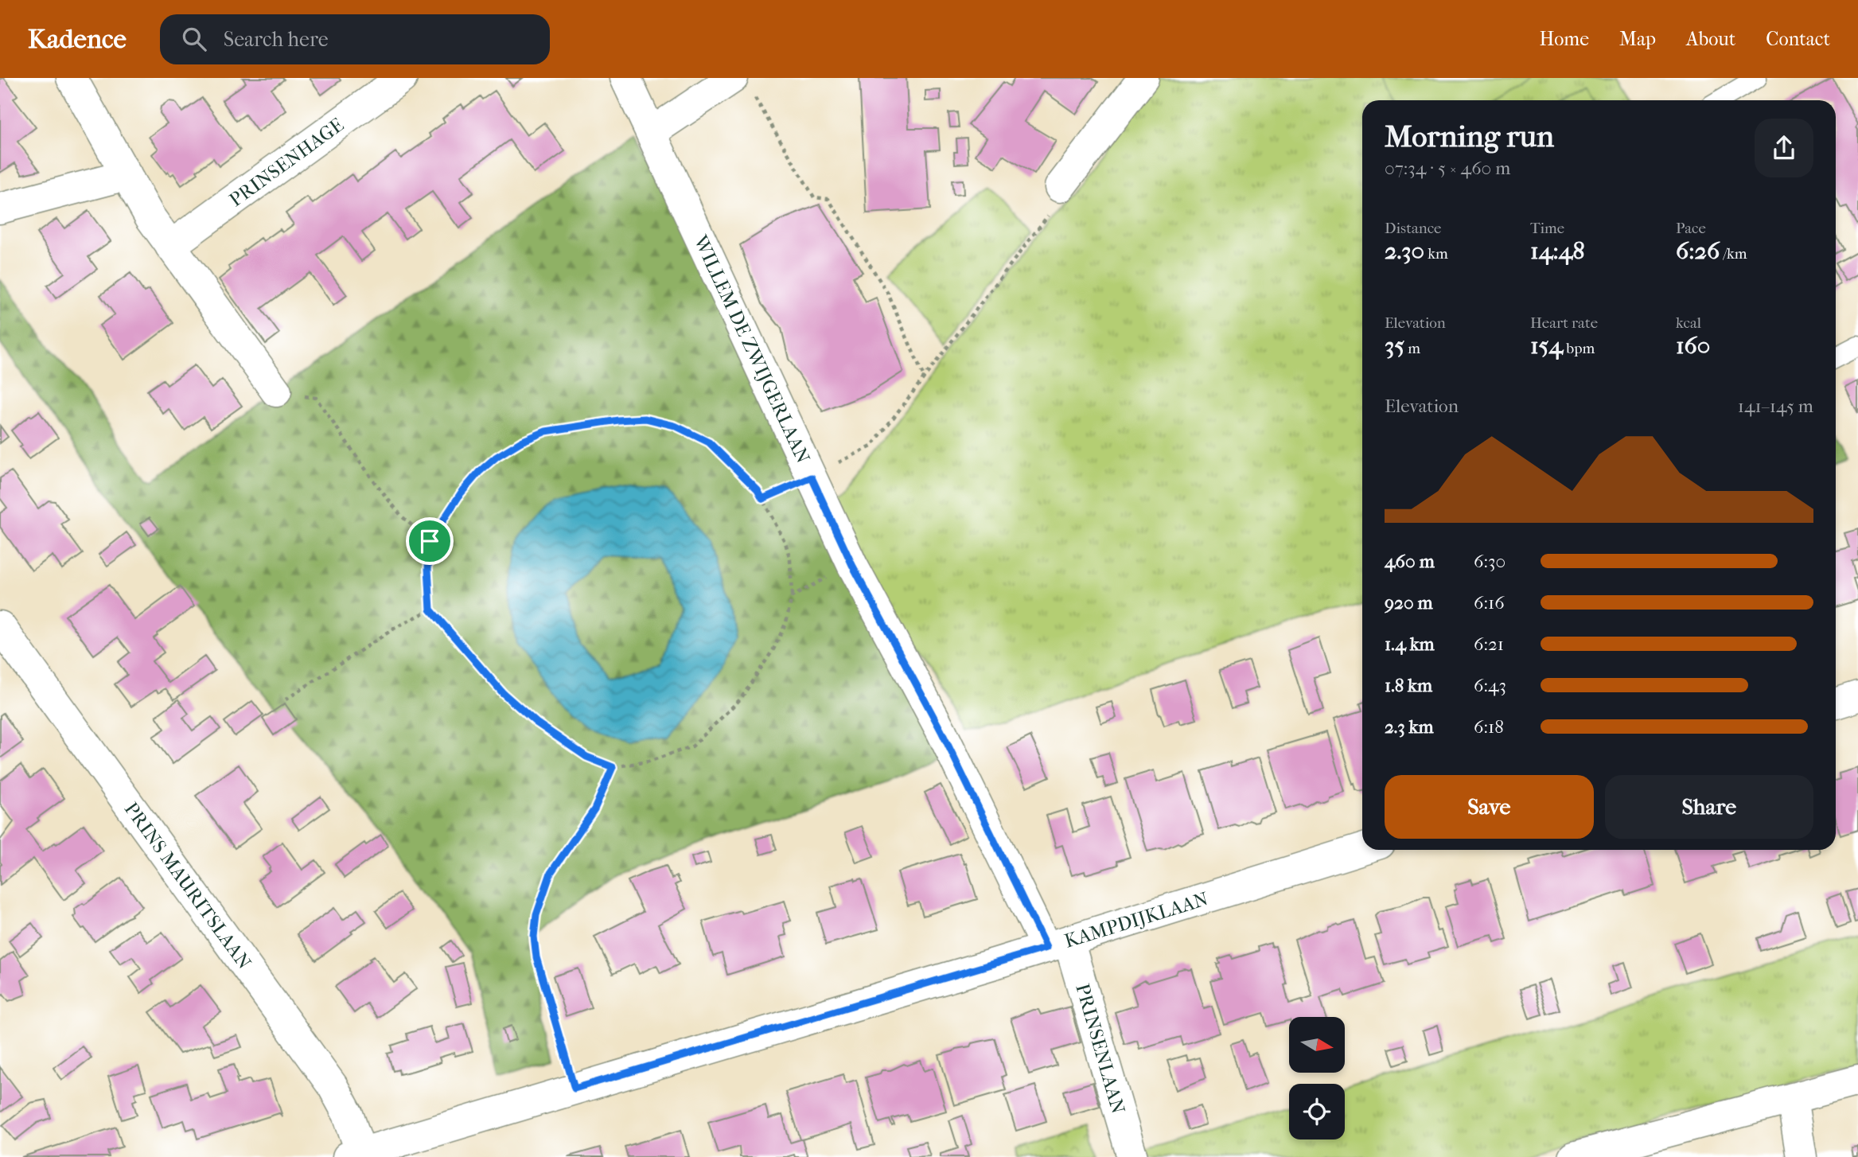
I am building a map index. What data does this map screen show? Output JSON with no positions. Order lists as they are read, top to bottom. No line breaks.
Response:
{"streets":{"street":["PRINSENHAGE","WILLEM DE ZWIJGERLAAN","PRINS MAURITSLAAN","KAMPDIJKLAAN","PRINSENLAAN"]},"crossings":[["WILLEM DE ZWIJGERLAAN","KAMPDIJKLAAN"],["WILLEM DE ZWIJGERLAAN","PRINSENLAAN"],["PRINS MAURITSLAAN","KAMPDIJKLAAN"],["KAMPDIJKLAAN","PRINSENLAAN"]],"north":"right","page":{"header":"Kadence","search":"Search here","nav":["Home","Map","About","Contact"],"heading":["Morning run","07:34 · 5 × 460 m"],"stats":[["Distance","2.30 km"],["Time","14:48"],["Pace","6:26 /km"],["Elevation","35 m"],["Heart rate","154 bpm"],["kcal","160"]],"chart":["Elevation","141–145 m"],"list":[{"name":"460 m","note":"6:30"},{"name":"920 m","note":"6:16"},{"name":"1.4 km","note":"6:21"},{"name":"1.8 km","note":"6:43"},{"name":"2.3 km","note":"6:18"}],"buttons":["Save","Share"]}}
